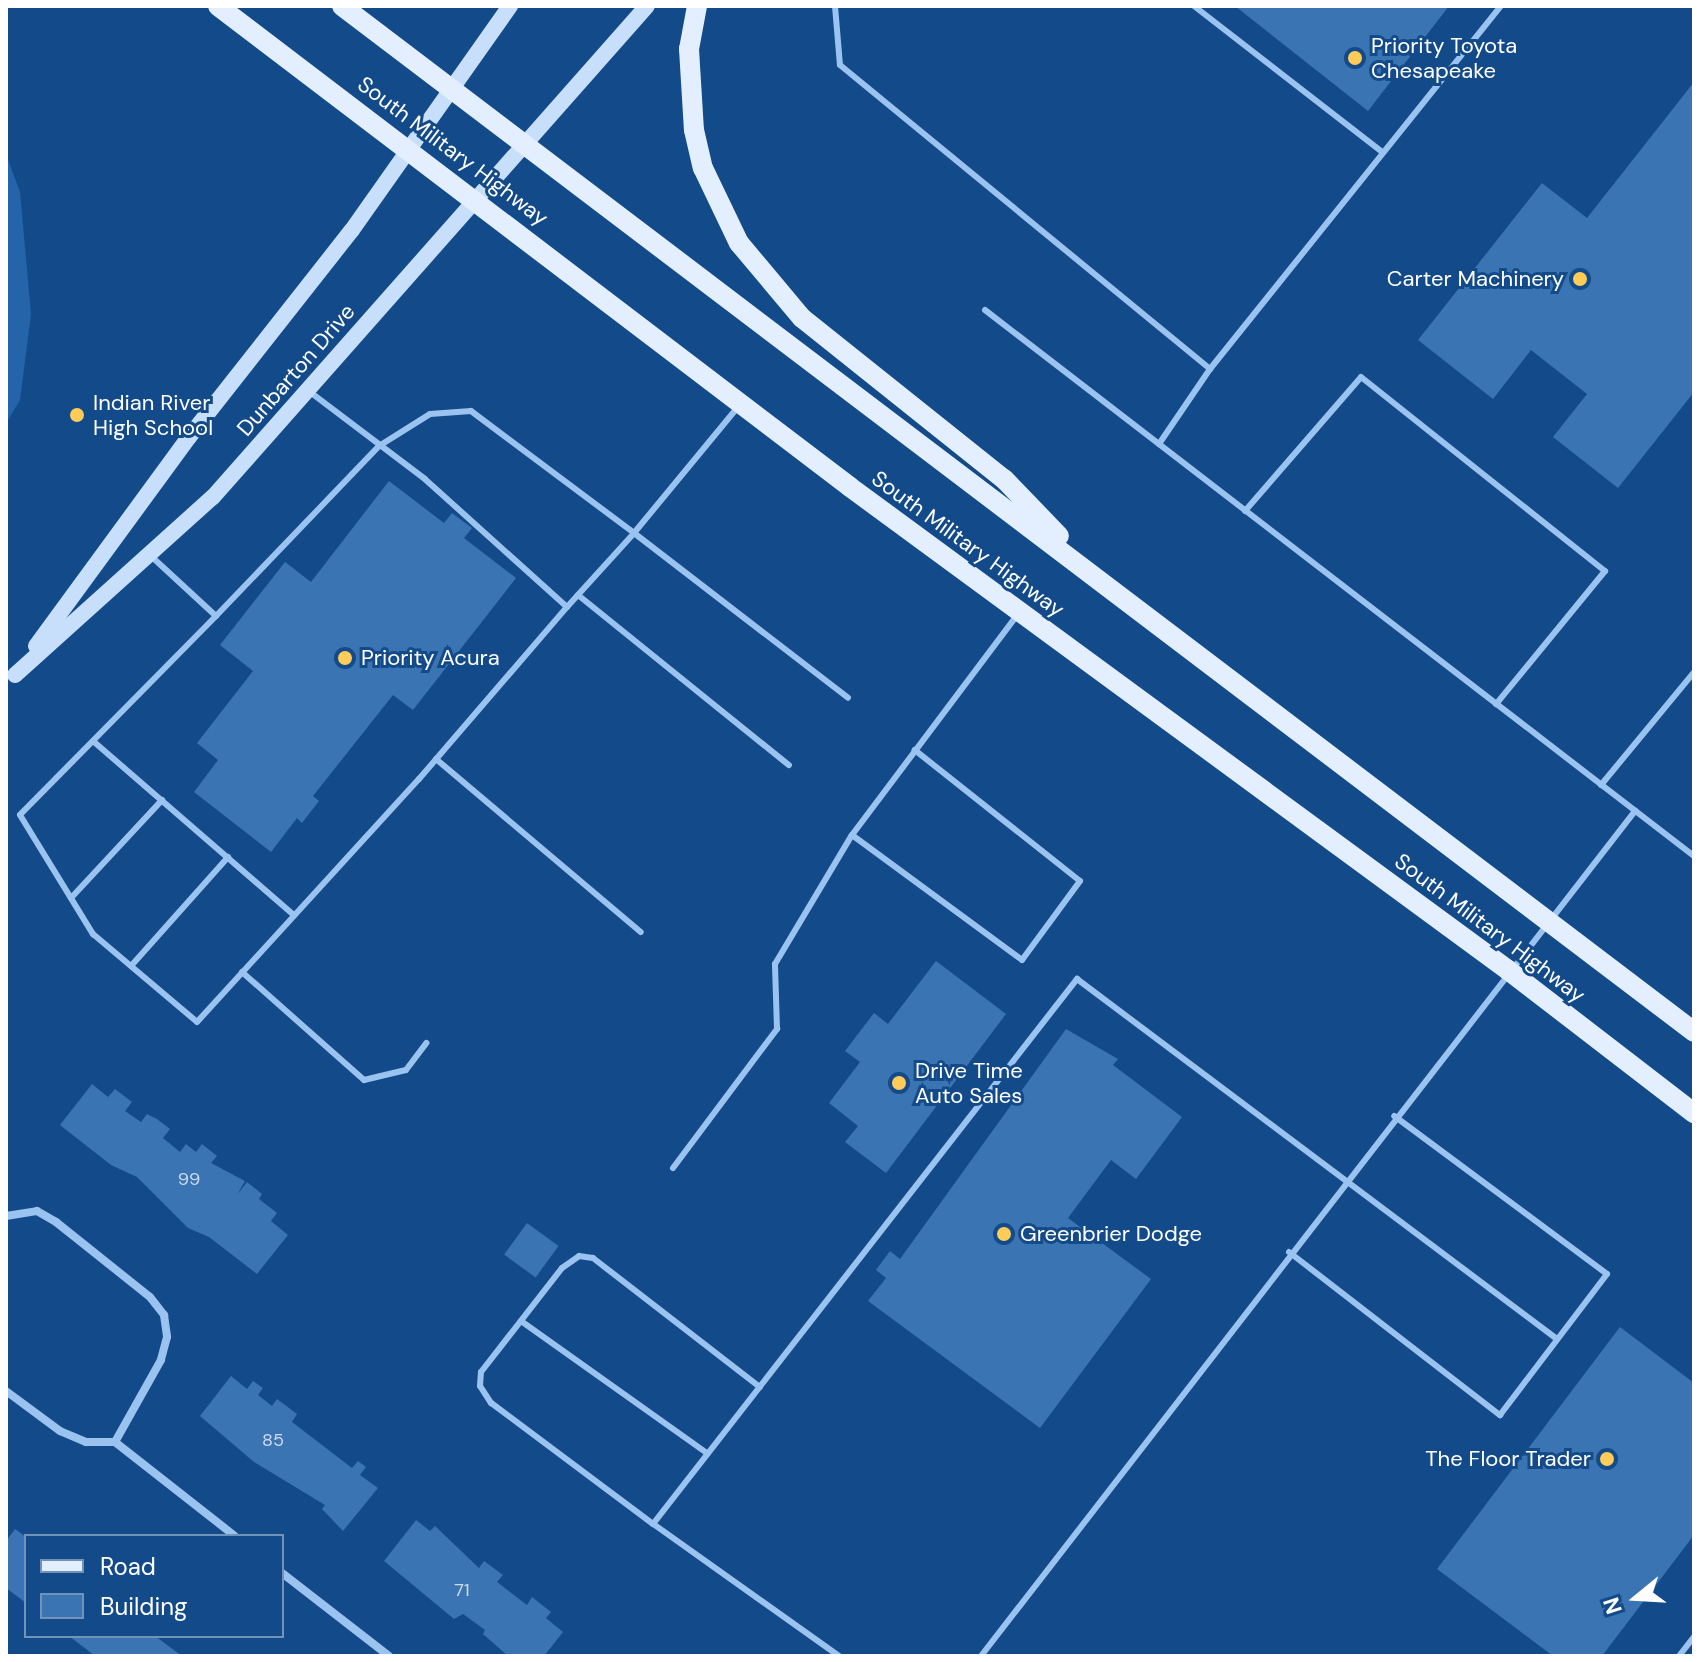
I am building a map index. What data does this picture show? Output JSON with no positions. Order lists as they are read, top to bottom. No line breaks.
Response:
{"streets":{"main road":["South Military Highway"],"street":["Dunbarton Drive"]},"crossings":[["South Military Highway","Dunbarton Drive"]],"places":["Priority Toyota Chesapeake","Carter Machinery","Indian River High School","Priority Acura","Drive Time Auto Sales","Greenbrier Dodge","The Floor Trader"],"house_numbers":["99","85","71"],"legend":["Road","Building"],"north":"left"}
